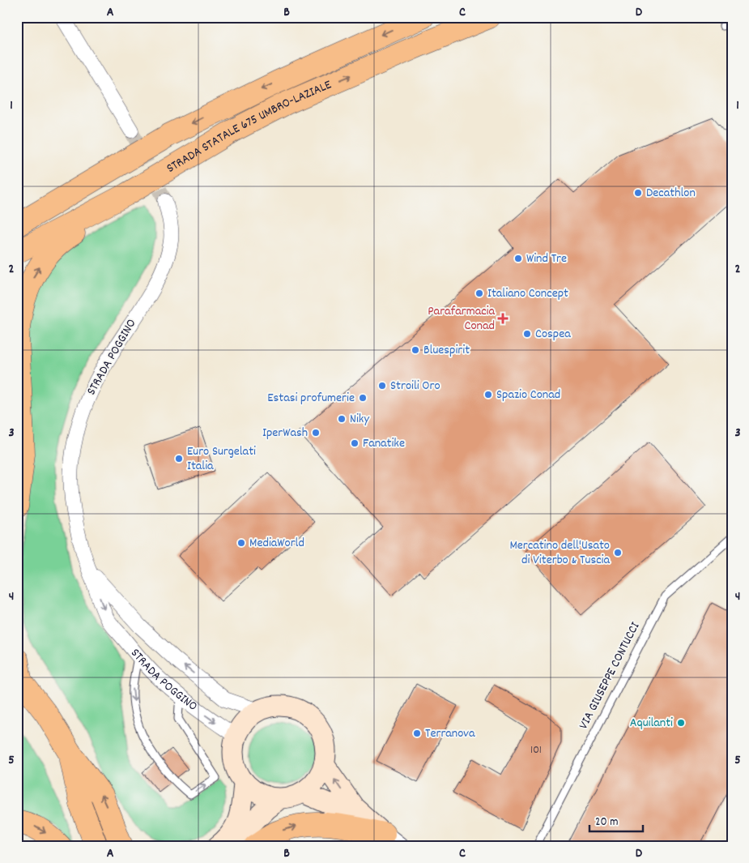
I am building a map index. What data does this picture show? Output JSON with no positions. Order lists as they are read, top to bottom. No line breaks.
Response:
{"streets":{"main road":["STRADA STATALE 675 UMBRO-LAZIALE"],"street":["STRADA POGGINO"],"lane":["VIA GIUSEPPE CONTUCCI"]},"places":{"other":["Decathlon","Wind Tre","Italiano Concept","Cospea","Bluespirit","Stroili Oro","Spazio Conad","Estasi profumerie","Niky","IperWash","Fanatike","Euro Surgelati Italia","MediaWorld","Mercatino dell'Usato di Viterbo & Tuscia","Aquilanti","Terranova"],"health":["Parafarmacia Conad"]},"house_numbers":["101"],"scale_bar":"20 m","grid":{"columns":["A","B","C","D"],"rows":["1","2","3","4","5"]}}
